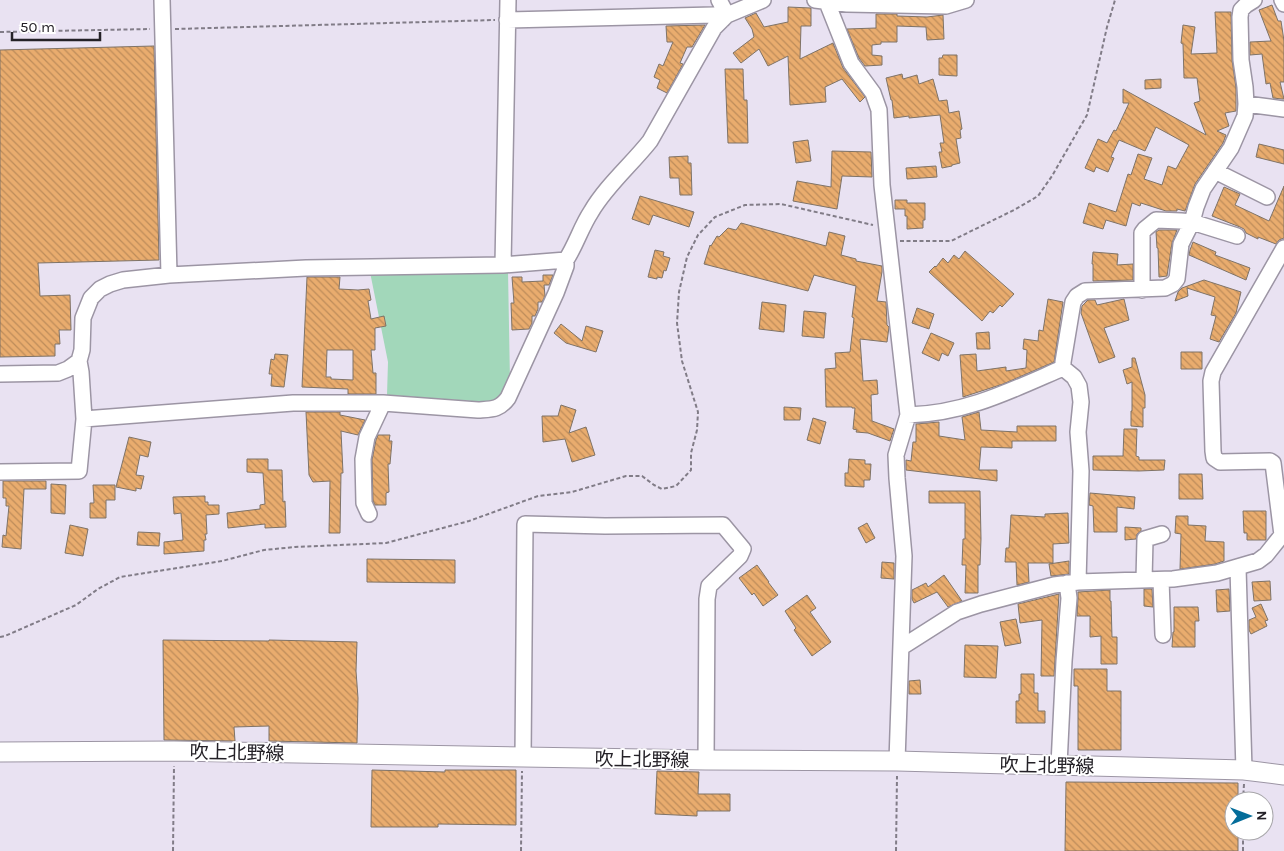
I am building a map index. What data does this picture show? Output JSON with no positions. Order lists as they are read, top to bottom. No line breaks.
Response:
{"streets":{"main road":["吹上北野線"]},"scale_bar":"50 m","north":"right"}
